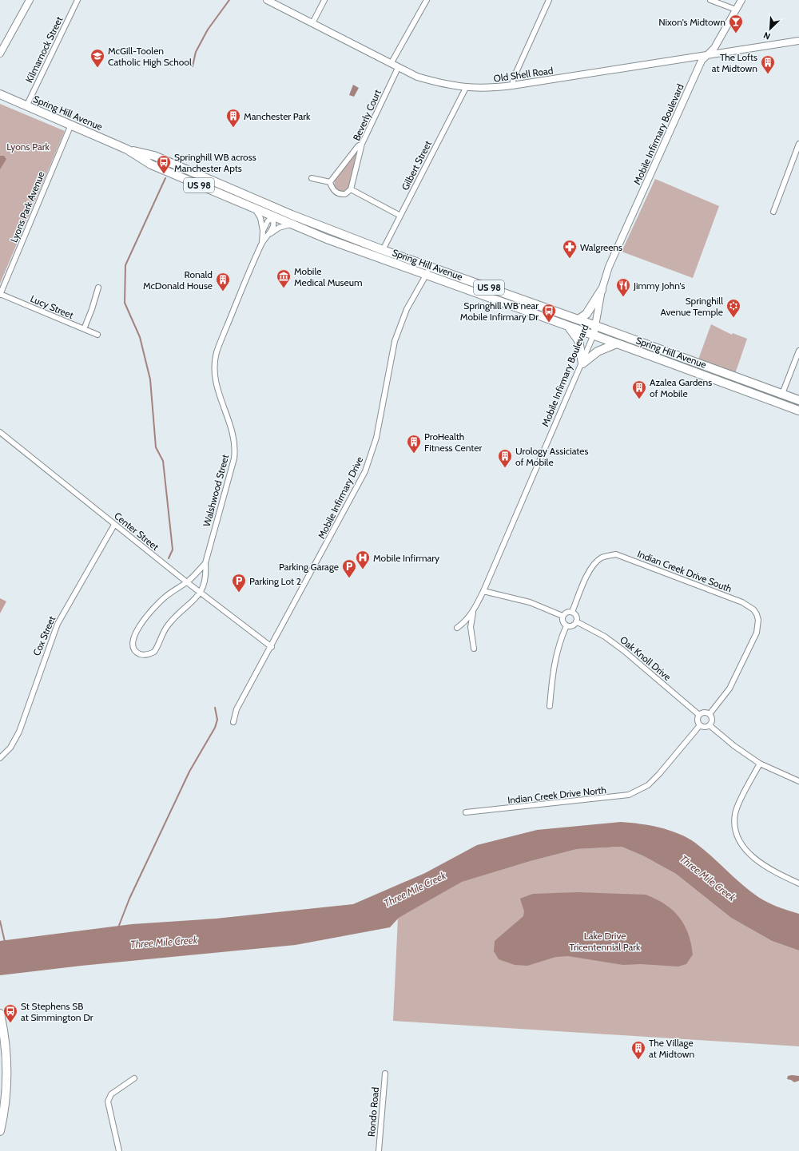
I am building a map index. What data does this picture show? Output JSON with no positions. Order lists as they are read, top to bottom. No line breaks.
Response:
{"streets":{"main road":["Spring Hill Avenue","US 98"],"street":["Kilmarnock Street","Old Shell Road","Beverly Court","Mobile Infirmary Boulevard","Gilbert Street","Lyons Park Avenue","Lucy Street","Walshwood Street","Mobile Infirmary Drive","Center Street","Indian Creek Drive South","Cox Street","Oak Knoll Drive","Indian Creek Drive North","Rondo Road"]},"crossings":[["Kilmarnock Street","Spring Hill Avenue"],["Old Shell Road","Beverly Court"],["Old Shell Road","Mobile Infirmary Boulevard"],["Old Shell Road","Gilbert Street"],["Spring Hill Avenue","Mobile Infirmary Boulevard"],["Spring Hill Avenue","Gilbert Street"],["Spring Hill Avenue","Lyons Park Avenue"],["Spring Hill Avenue","Walshwood Street"],["Spring Hill Avenue","Mobile Infirmary Drive"],["Lyons Park Avenue","Lucy Street"],["Walshwood Street","Center Street"],["Mobile Infirmary Drive","Center Street"],["Center Street","Cox Street"],["Indian Creek Drive South","Oak Knoll Drive"],["Indian Creek Drive South","Indian Creek Drive North"],["Oak Knoll Drive","Indian Creek Drive North"]],"water":["Three Mile Creek"],"parks":["Lyons Park","Lake Drive Tricentennial Park"],"places":{"bar":["Nixon's Midtown"],"school or university":["McGill-Toolen Catholic High School"],"building":["The Lofts at Midtown","Manchester Park","Ronald McDonald House","Azalea Gardens of Mobile","ProHealth Fitness Center","Urology Assiciates of Mobile","The Village at Midtown"],"bus stop":["Springhill WB across Manchester Apts","Springhill WB near Mobile Infirmary Dr","St Stephens SB at Simmington Dr"],"pharmacy":["Walgreens"],"museum":["Mobile Medical Museum"],"restaurant":["Jimmy John's"],"synagogue":["Springhill Avenue Temple"],"hospital":["Mobile Infirmary"],"parking":["Parking Garage","Parking Lot 2"]},"north":"bottom left"}
